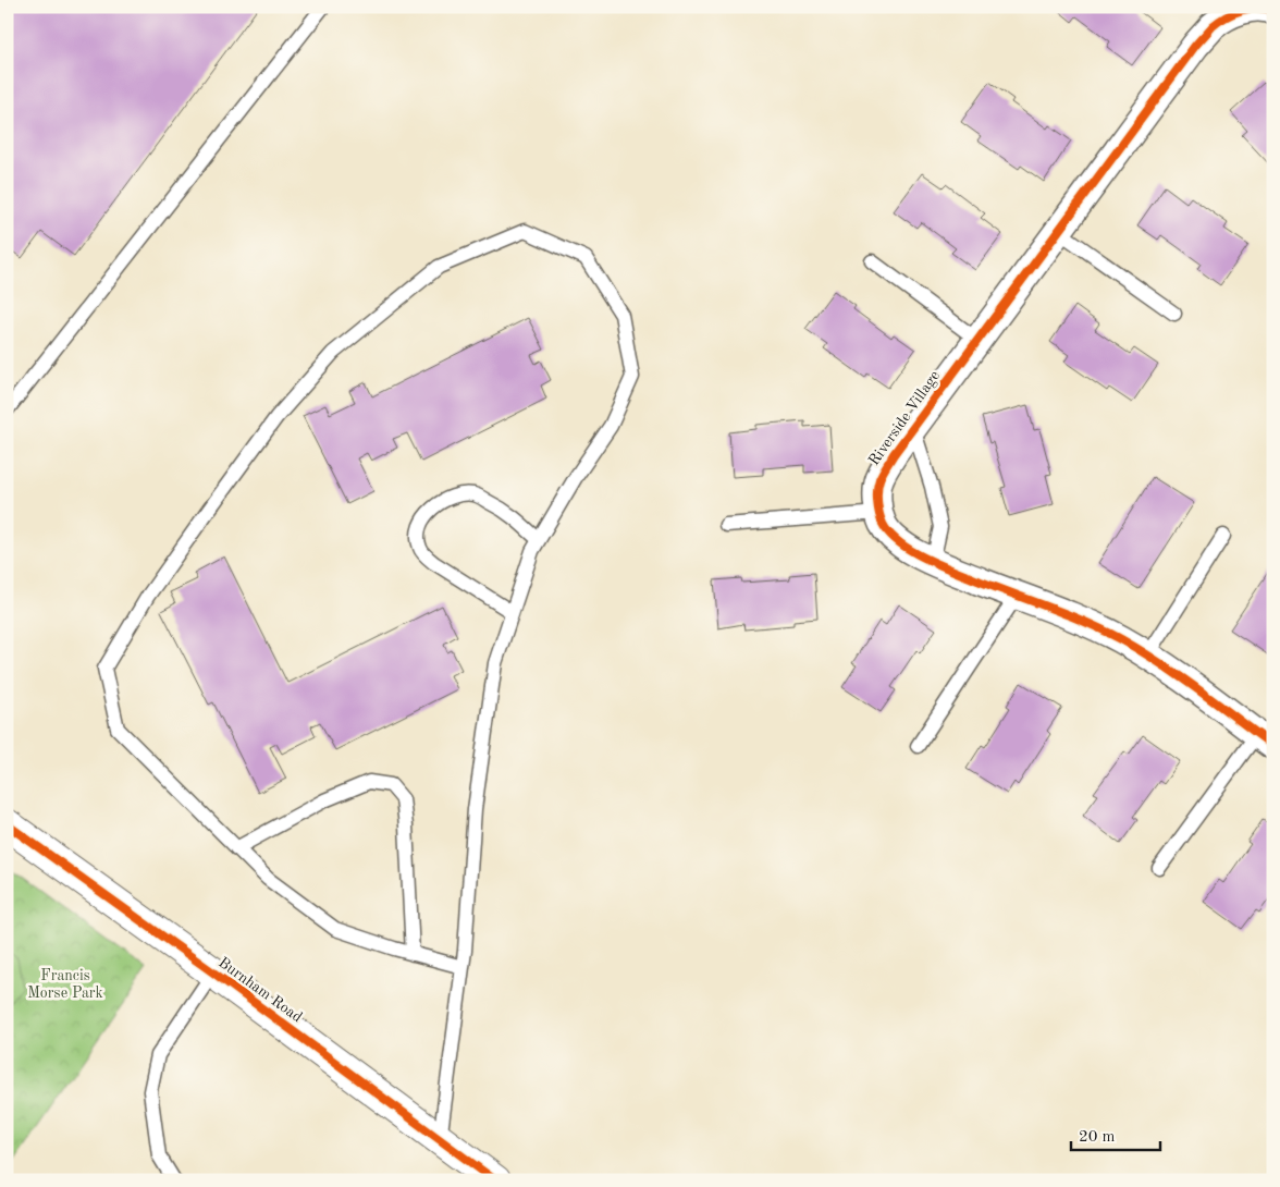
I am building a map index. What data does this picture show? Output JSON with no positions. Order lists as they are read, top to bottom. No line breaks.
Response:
{"streets":{"street":["Riverside Village","Burnham Road"]},"parks":["Francis Morse Park"],"scale_bar":"20 m"}
